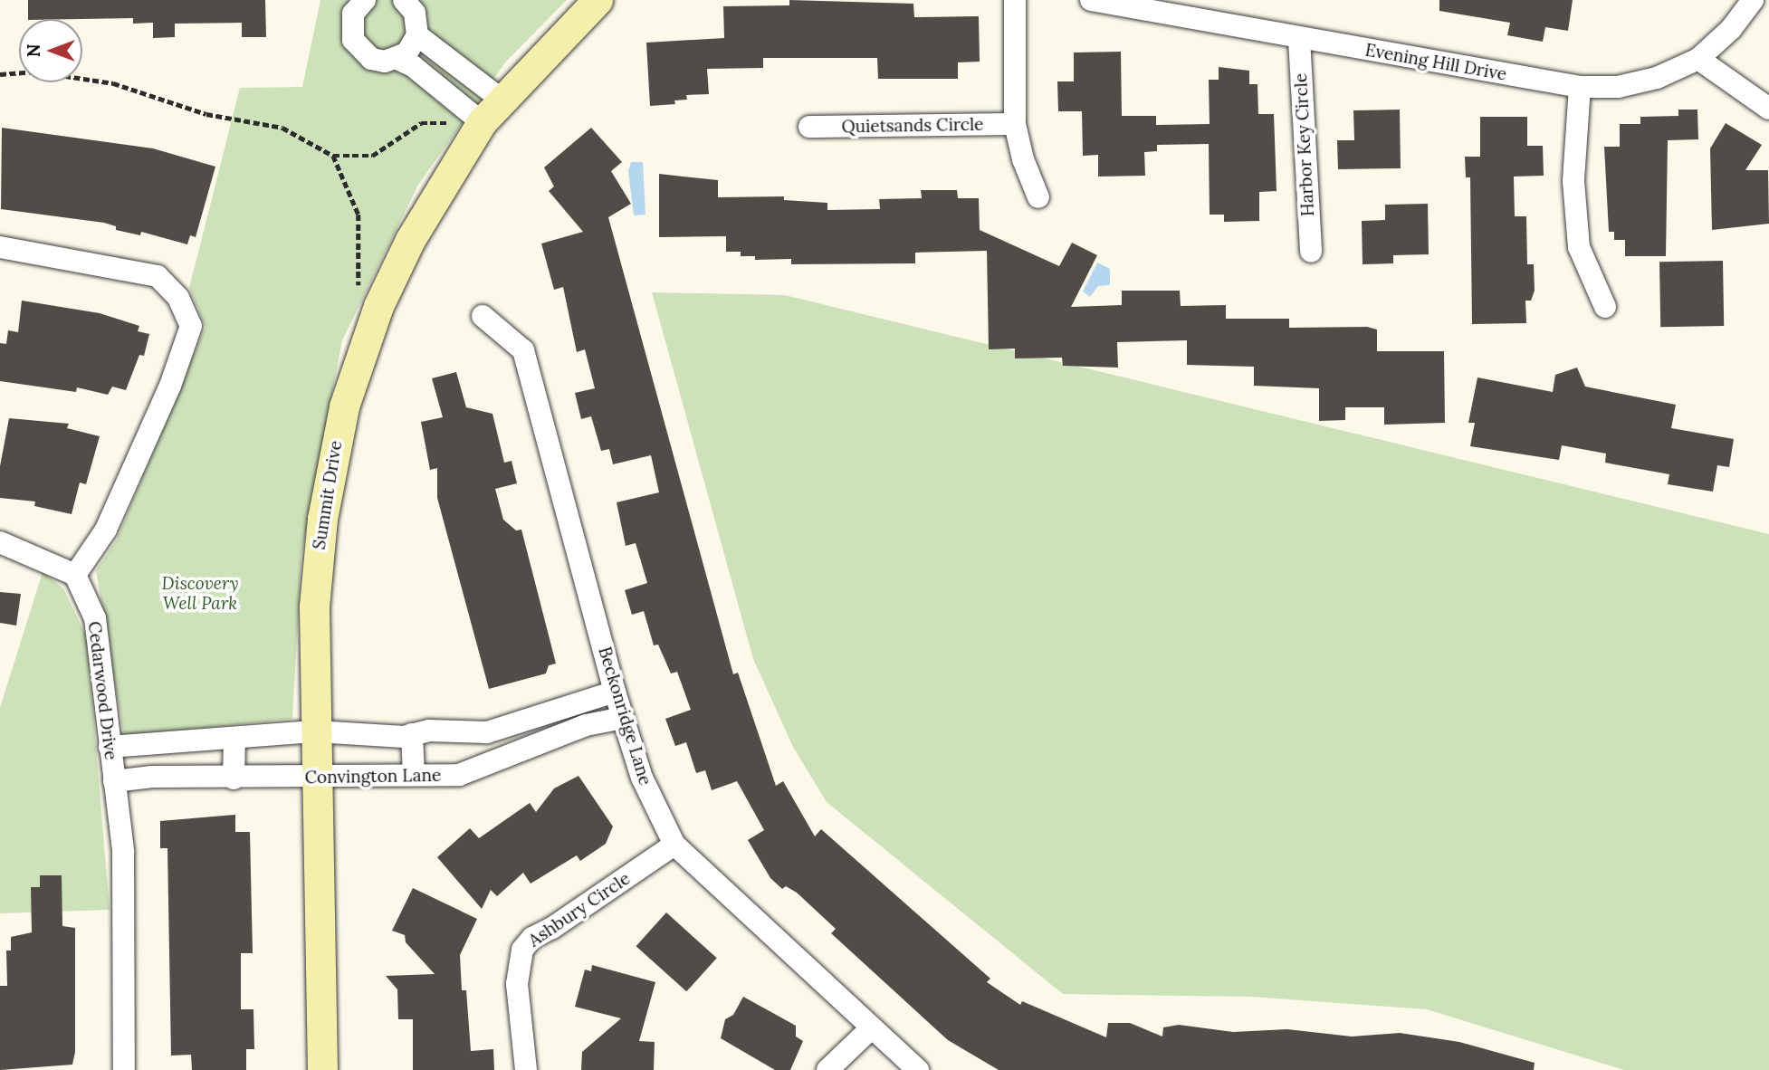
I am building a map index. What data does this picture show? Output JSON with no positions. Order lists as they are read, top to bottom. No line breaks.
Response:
{"streets":{"street":["Evening Hill Drive","Quietsands Circle","Harbor Key Circle","Summit Drive","Cedarwood Drive","Beckonridge Lane","Convington Lane","Ashbury Circle"]},"crossings":[["Evening Hill Drive","Harbor Key Circle"],["Summit Drive","Convington Lane"],["Cedarwood Drive","Convington Lane"],["Beckonridge Lane","Convington Lane"],["Beckonridge Lane","Ashbury Circle"]],"parks":["Discovery Well Park"],"north":"left"}
